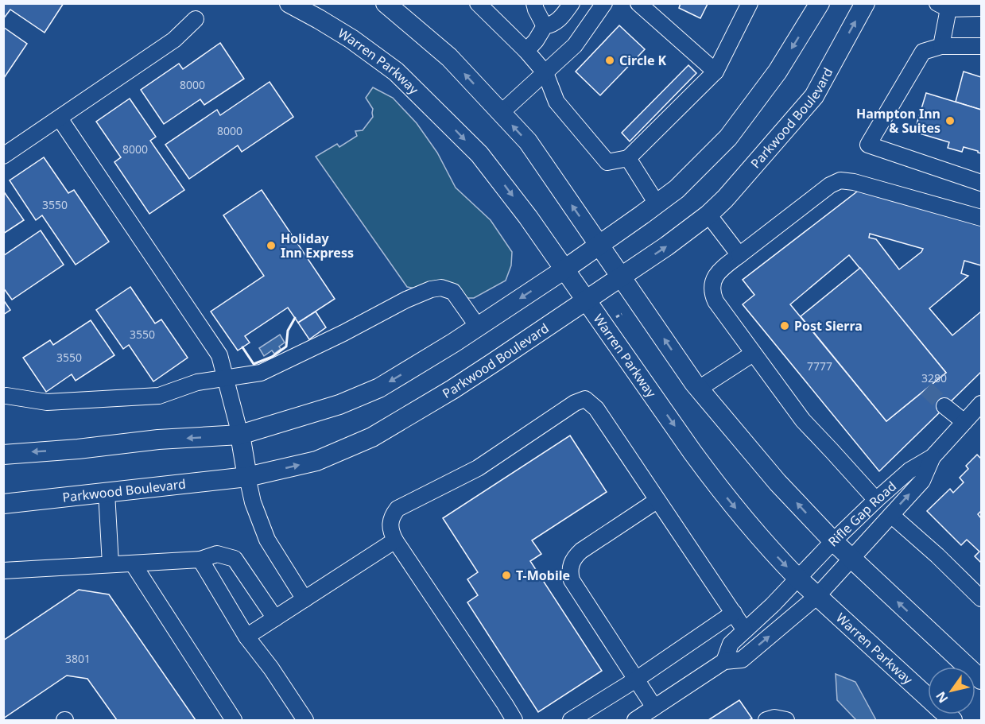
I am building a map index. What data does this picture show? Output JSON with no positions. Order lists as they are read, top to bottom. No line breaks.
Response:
{"streets":{"main road":["Warren Parkway","Parkwood Boulevard"],"street":["Rifle Gap Road"]},"crossings":[["Warren Parkway","Parkwood Boulevard"],["Warren Parkway","Rifle Gap Road"]],"places":["Circle K","Hampton Inn & Suites","Holiday Inn Express","Post Sierra","T-Mobile"],"house_numbers":["8000","8000","8000","3550","3550","3550","7777","3280","3801"],"north":"bottom left"}
